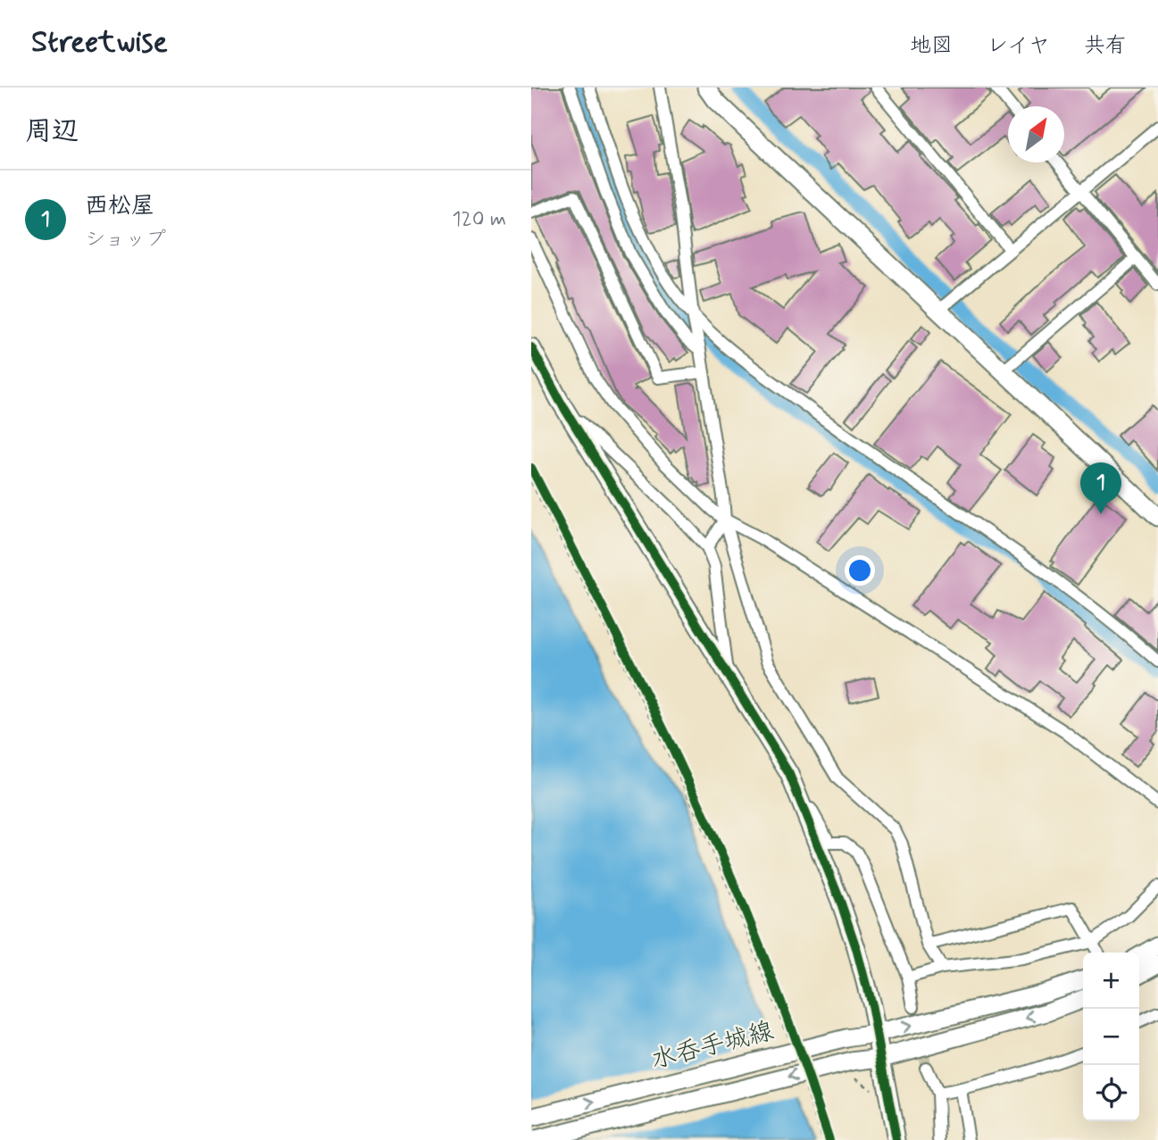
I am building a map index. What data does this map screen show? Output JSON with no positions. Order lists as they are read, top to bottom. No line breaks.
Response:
{"streets":{"street":["水呑手城線"]},"north":"top right","page":{"header":"Streetwise","nav":["地図","レイヤ","共有"],"heading":"周辺","list":[{"mark":"1","name":"西松屋","note":"ショップ","value":"120 m"}],"pins":"1","map_buttons":["+","−"]}}
